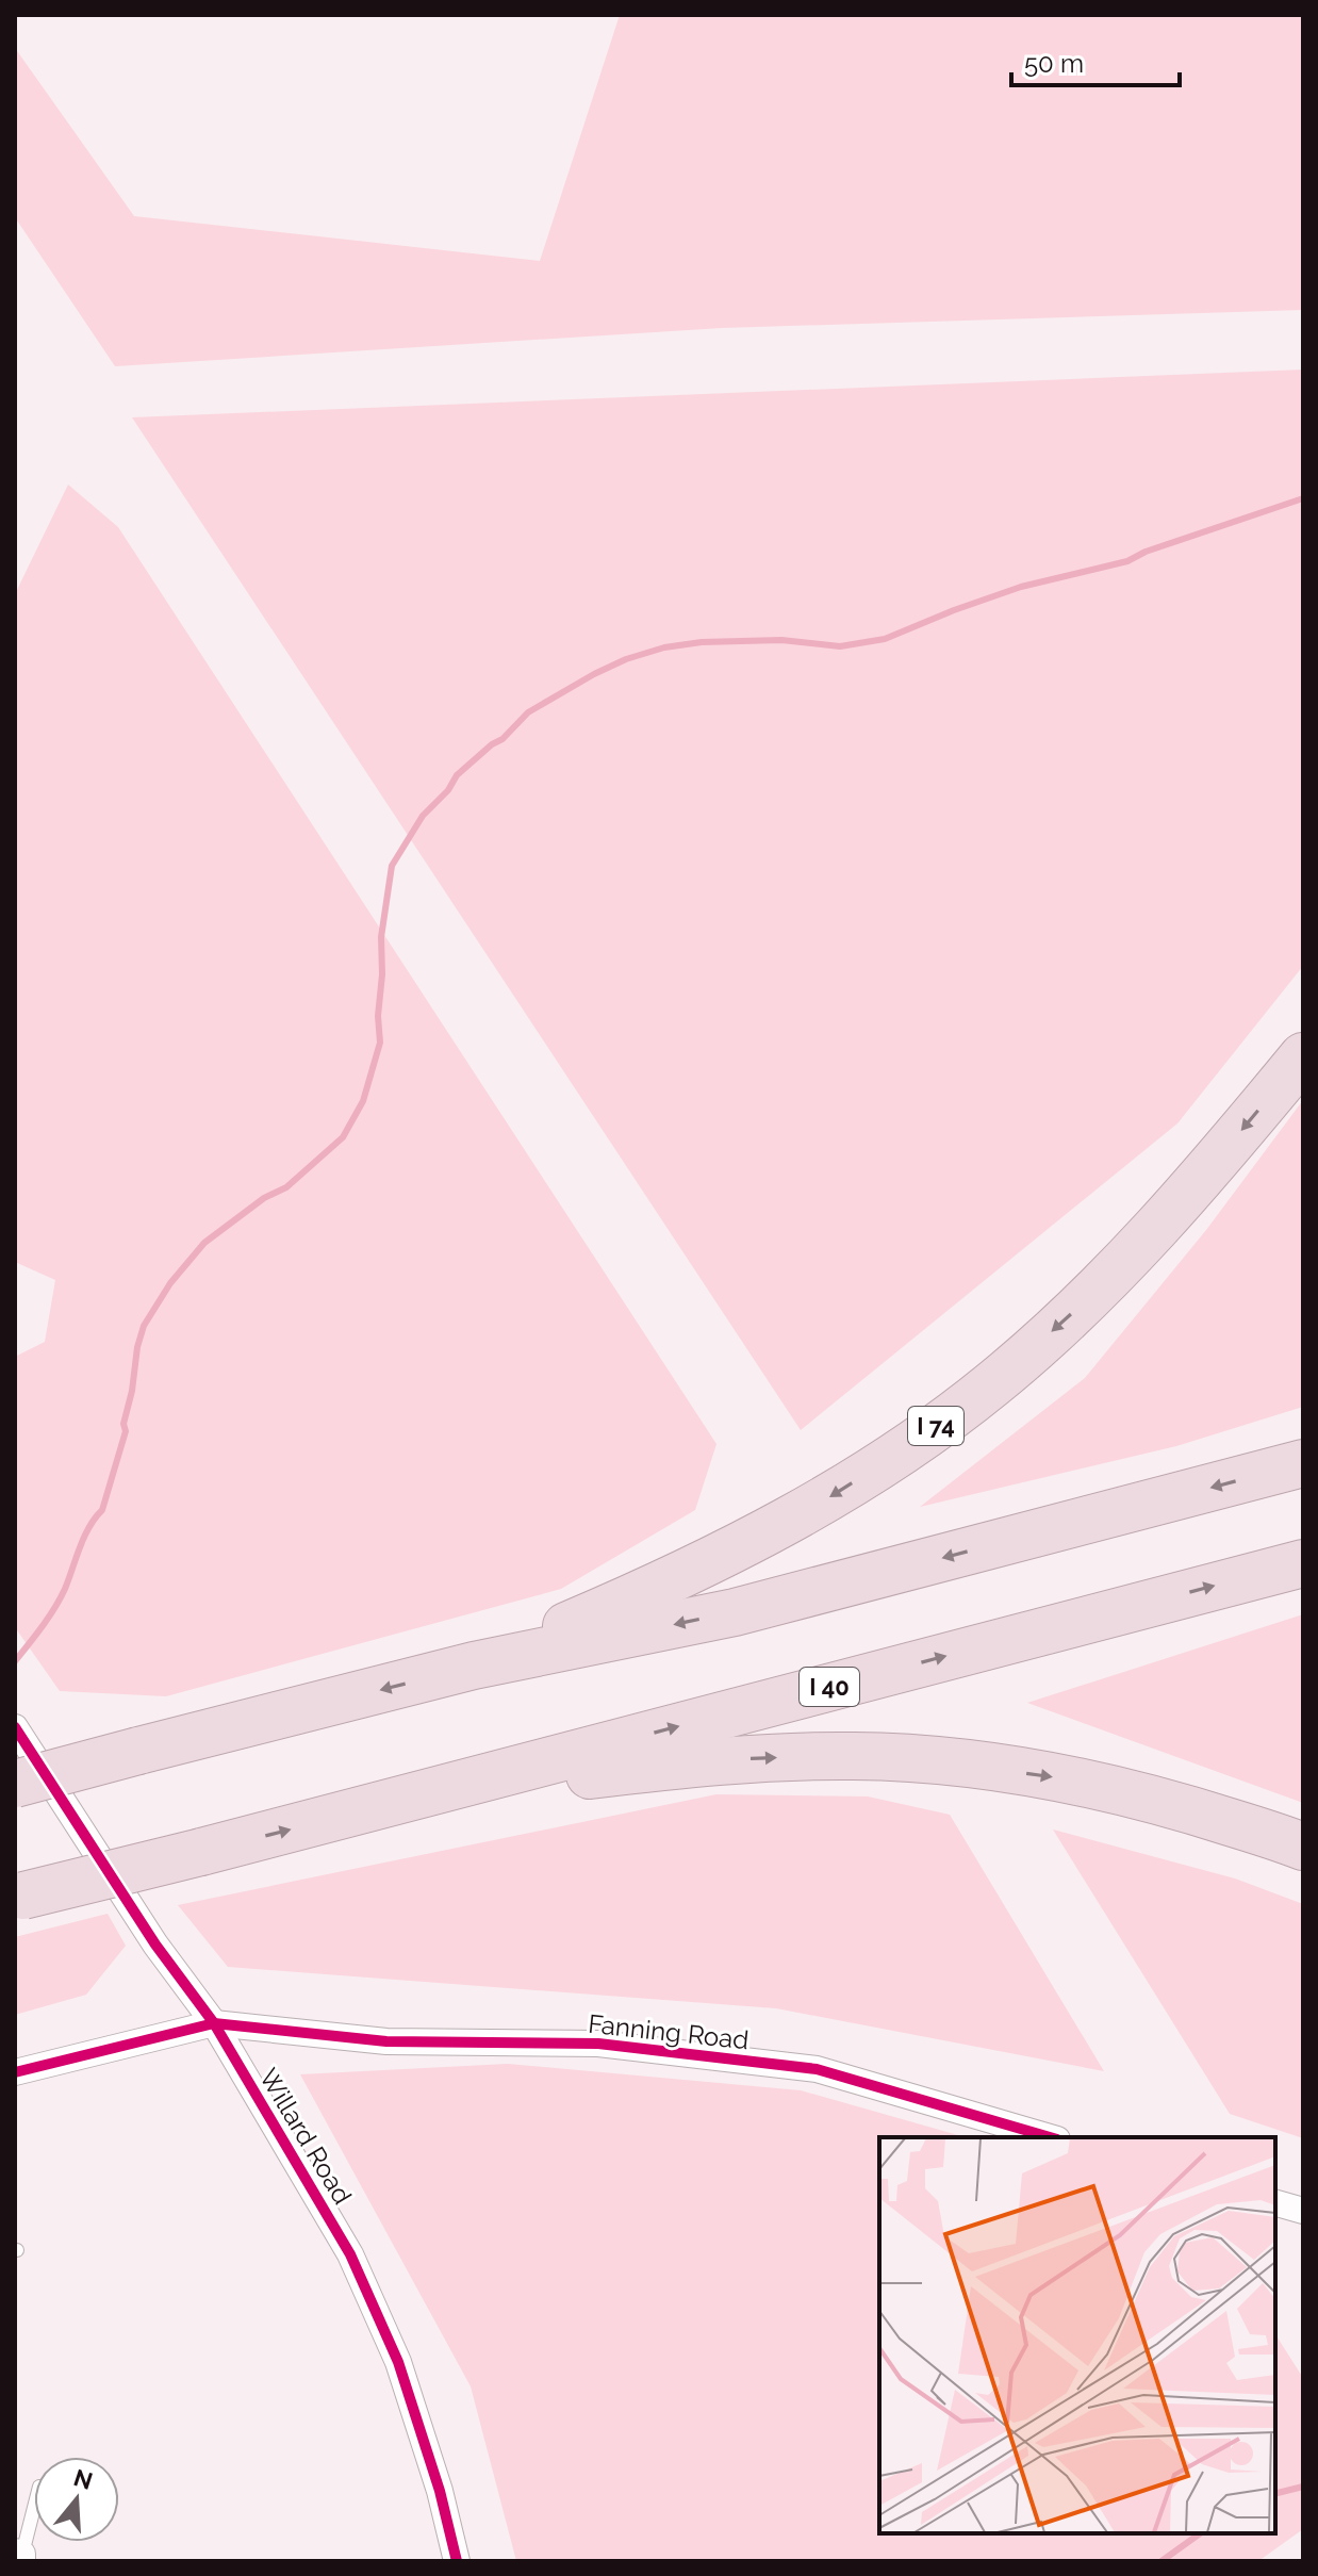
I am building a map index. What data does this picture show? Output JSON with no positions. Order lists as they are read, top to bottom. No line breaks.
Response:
{"streets":{"highway":["I 74","I 40"],"street":["Fanning Road","Willard Road"]},"crossings":[["Fanning Road","Willard Road"]],"scale_bar":"50 m","north":"top"}
